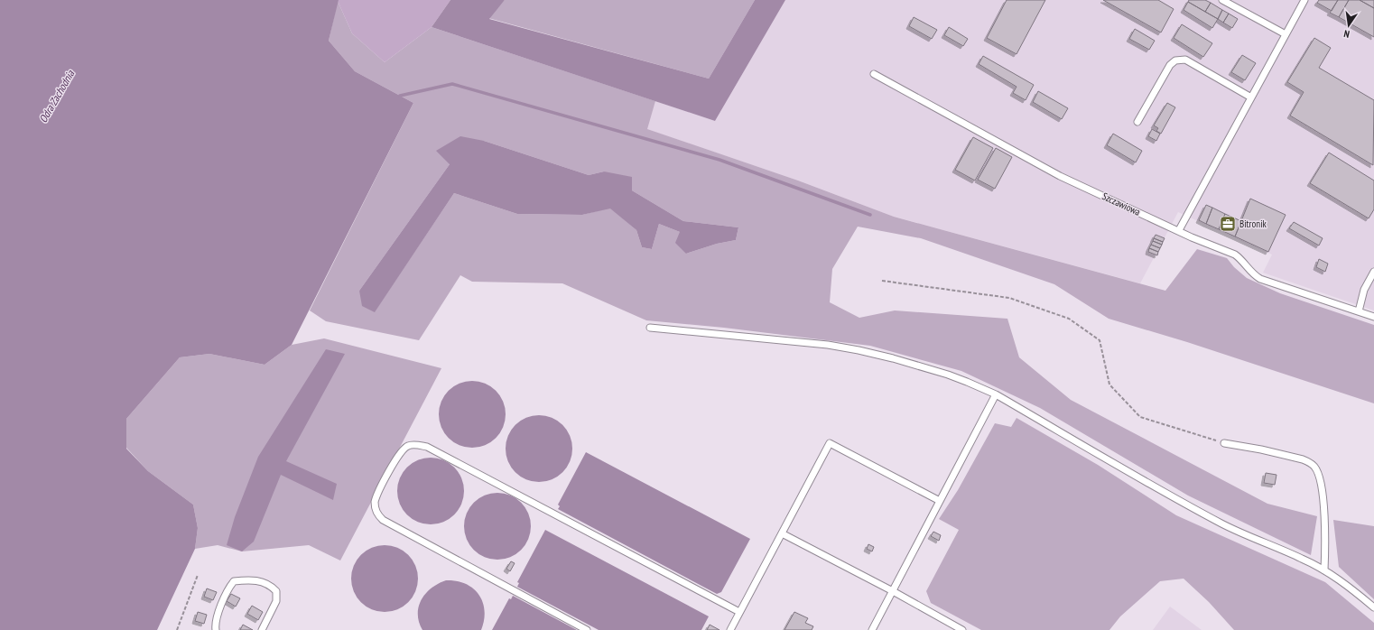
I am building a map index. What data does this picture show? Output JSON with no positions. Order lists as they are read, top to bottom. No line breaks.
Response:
{"streets":{"lane":["Szczawiowa"]},"water":["Odra Zachodnia"],"places":{"office":["Bitronik"]},"north":"bottom"}
